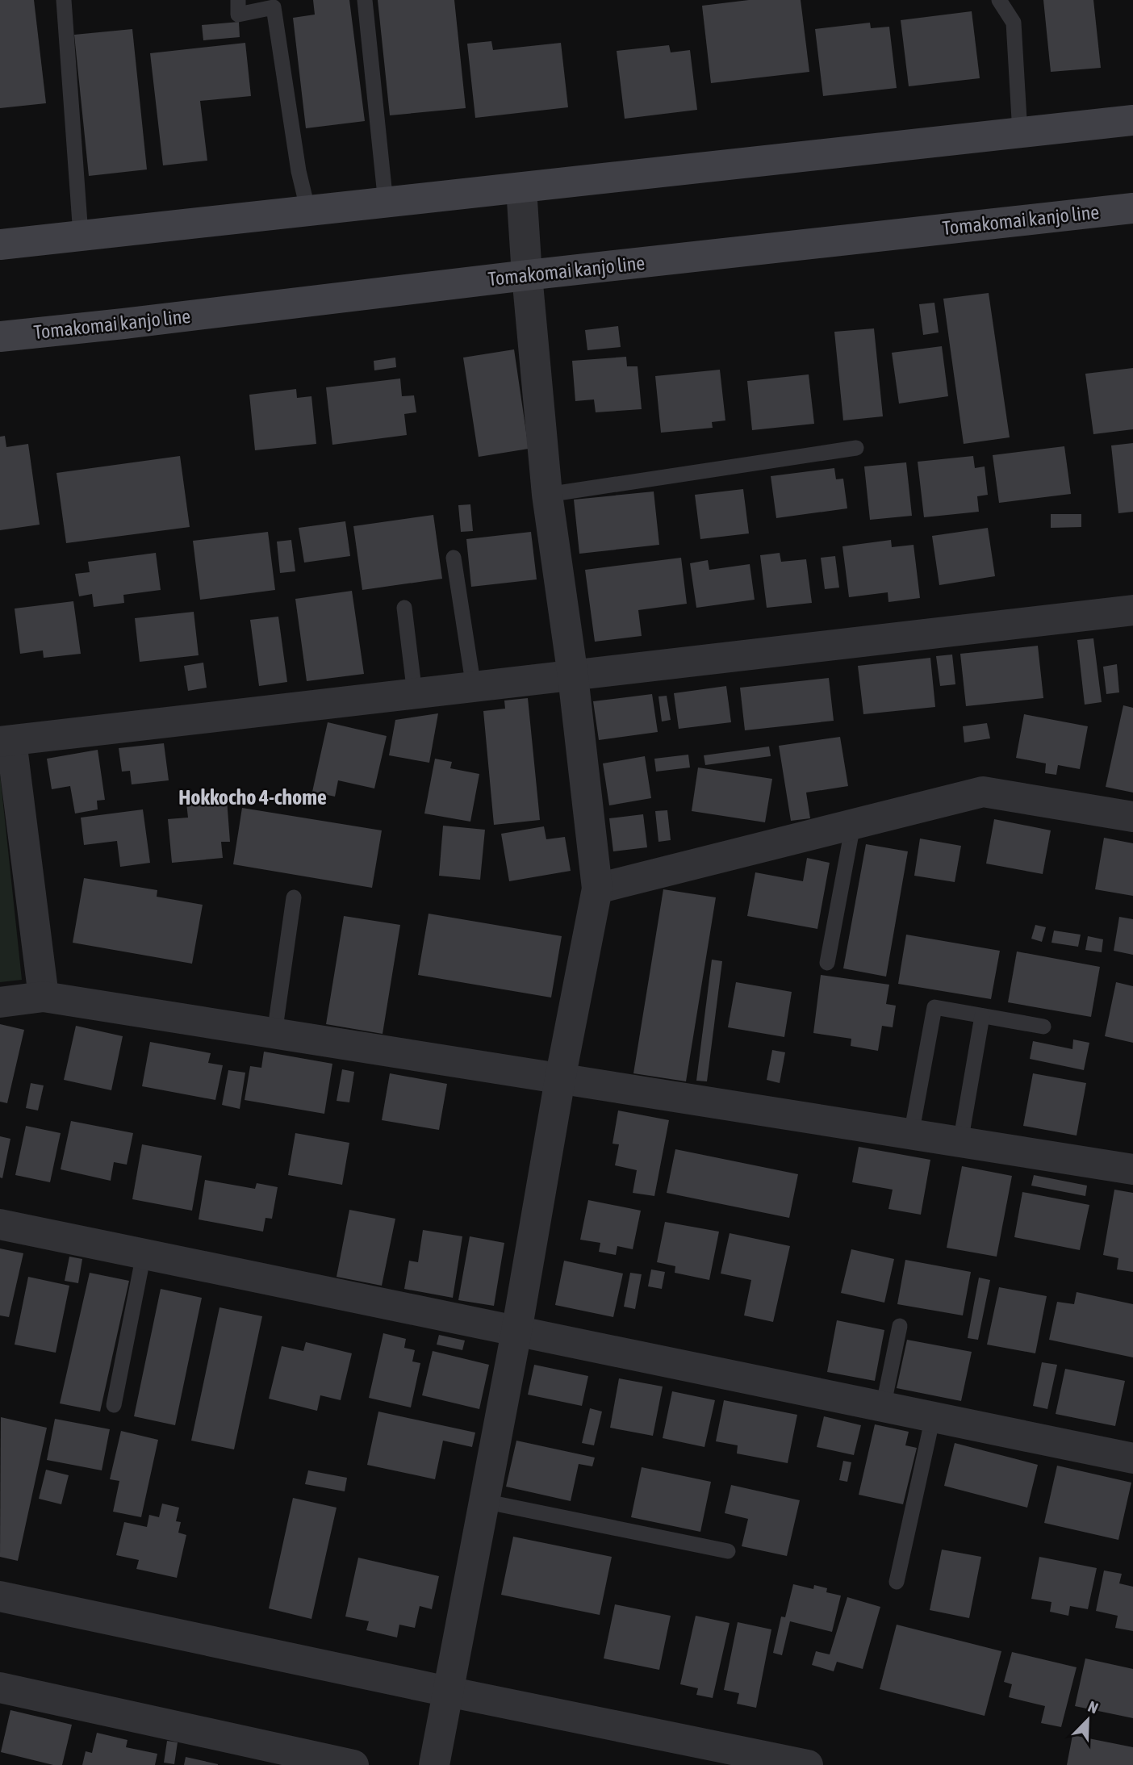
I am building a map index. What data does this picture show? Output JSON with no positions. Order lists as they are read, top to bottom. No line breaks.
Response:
{"streets":{"main road":["Tomakomai kanjo line"]},"districts":["Hokkocho 4-chome"],"north":"top right"}
